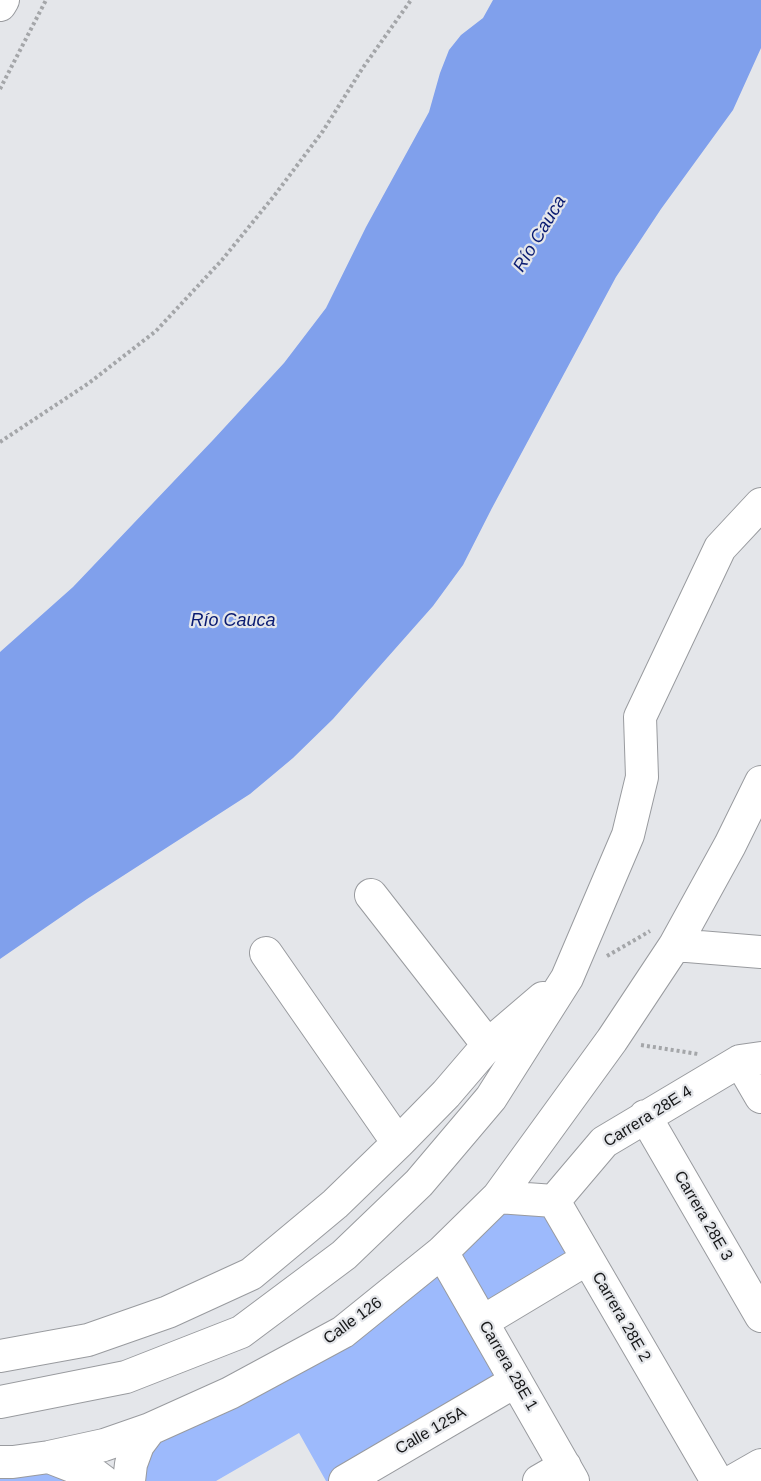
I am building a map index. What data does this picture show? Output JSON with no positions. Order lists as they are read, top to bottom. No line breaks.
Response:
{"streets":{"street":["Carrera 28E 4","Carrera 28E 3","Carrera 28E 2","Calle 126","Carrera 28E 1","Calle 125A"]},"crossings":[["Carrera 28E 4","Carrera 28E 3"],["Carrera 28E 4","Carrera 28E 2"],["Calle 126","Carrera 28E 1"],["Carrera 28E 1","Calle 125A"]],"water":["Río Cauca"]}
